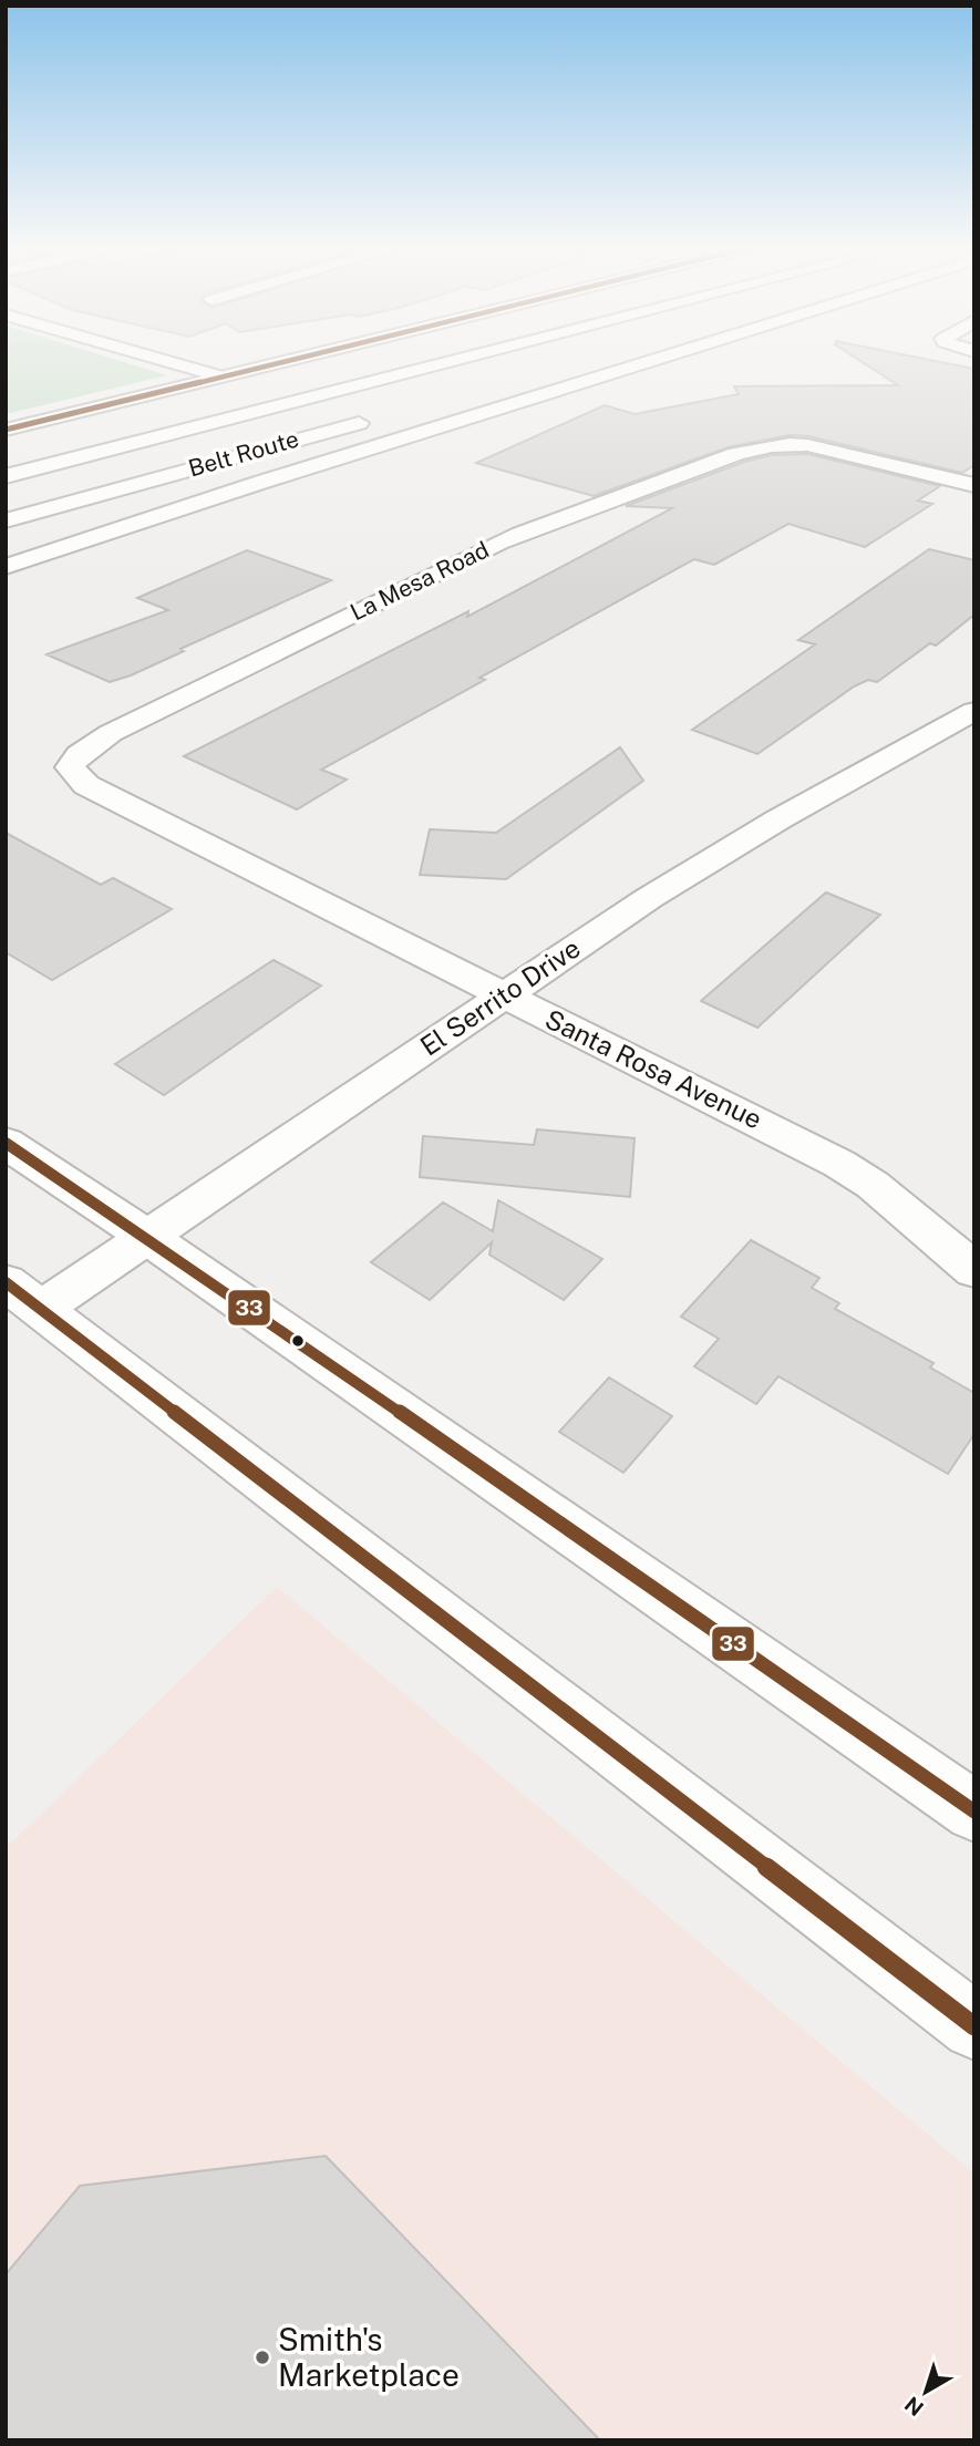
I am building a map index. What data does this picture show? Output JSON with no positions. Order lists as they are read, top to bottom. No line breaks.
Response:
{"streets":{"main road":["Belt Route","La Mesa Road","El Serrito Drive","Santa Rosa Avenue"]},"crossings":[["La Mesa Road","Santa Rosa Avenue"],["El Serrito Drive","Santa Rosa Avenue"]],"places":["Smith's Marketplace"],"lines":["transit line 33"],"north":"bottom left"}
